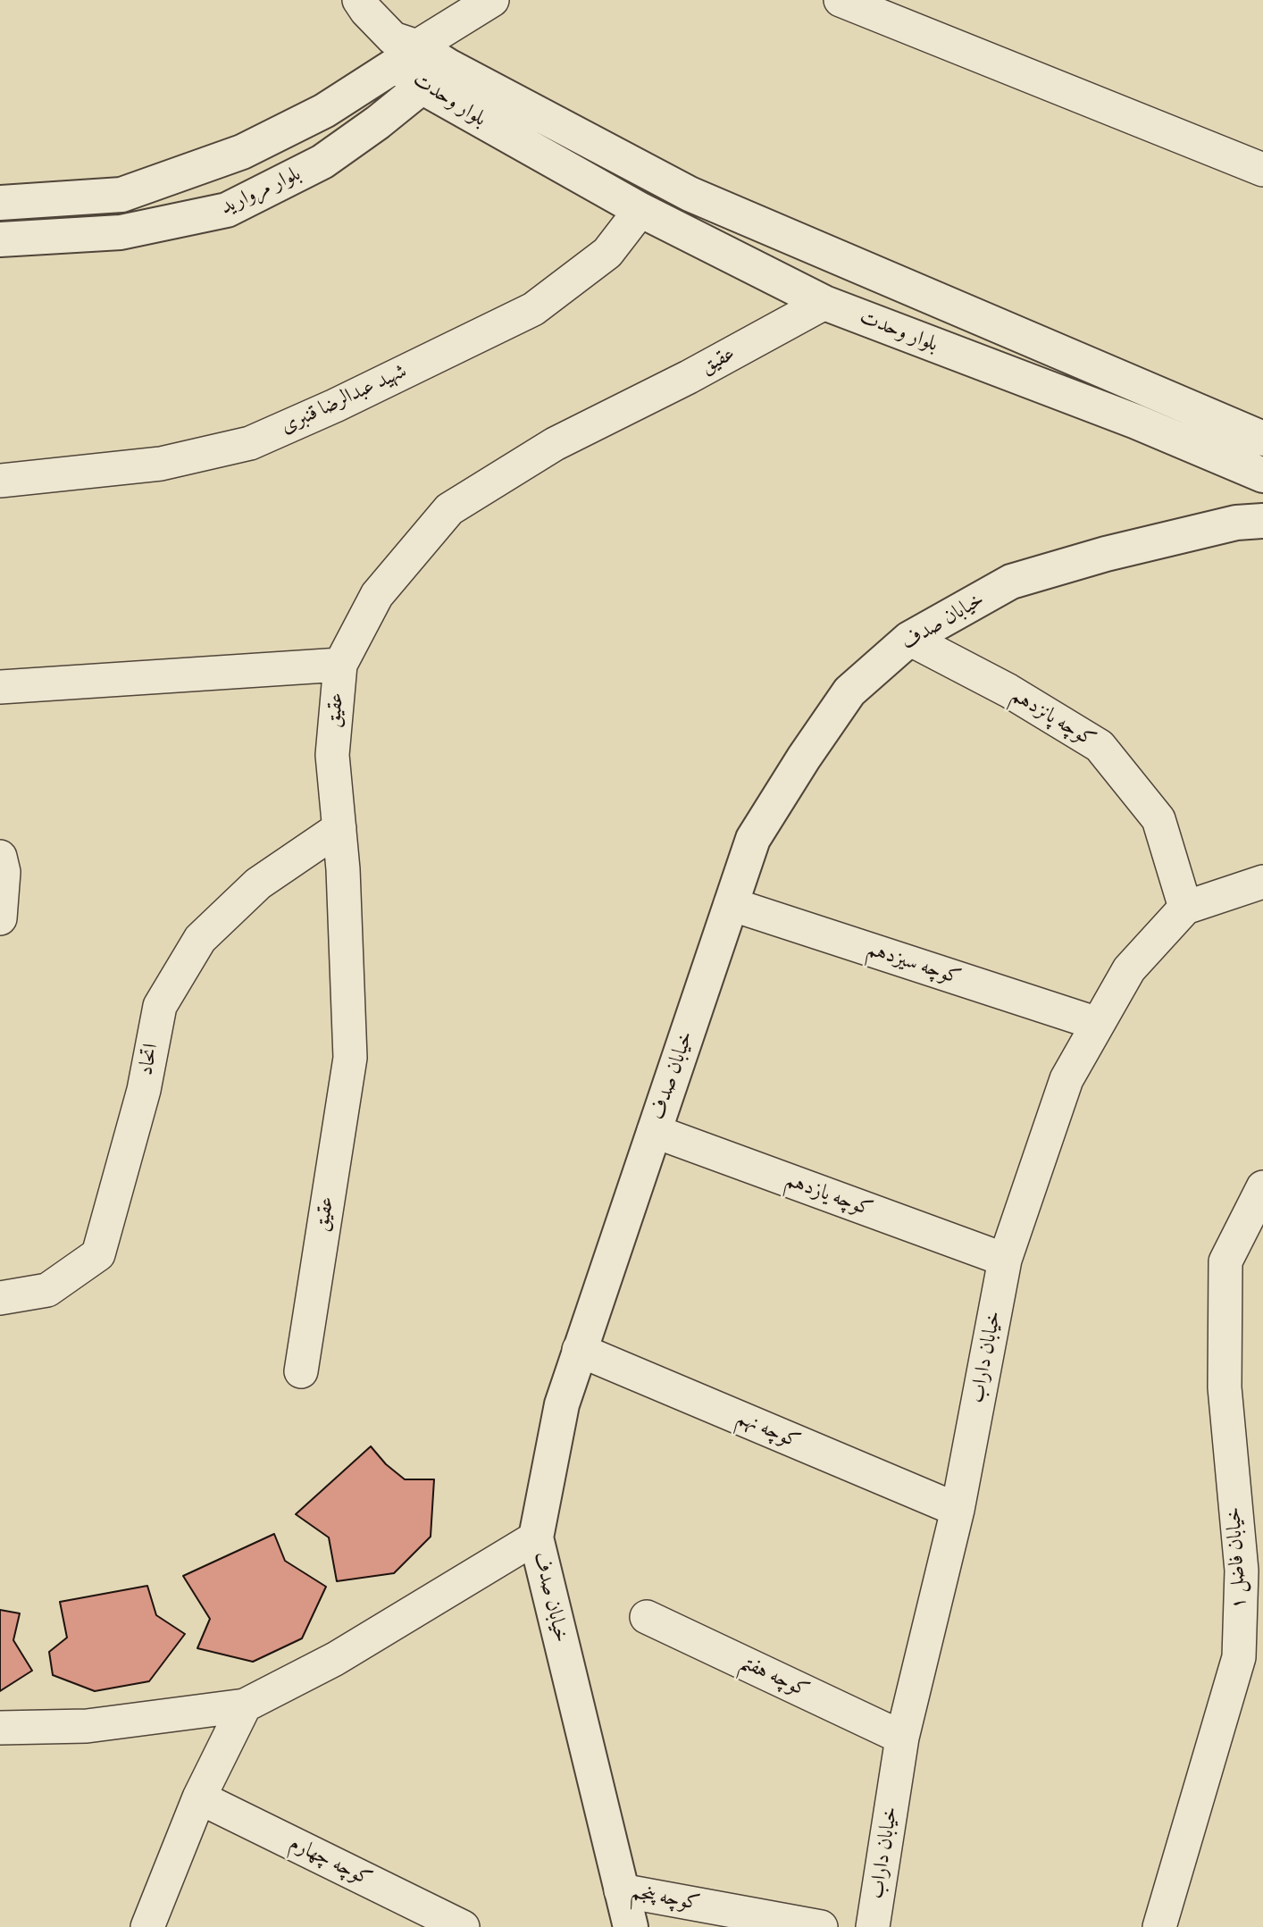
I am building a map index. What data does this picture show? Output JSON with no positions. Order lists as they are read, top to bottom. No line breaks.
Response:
{"streets":{"street":["بلوار وحدت","بلوار مروارید","عقیق","شهید عبدالرضا قنبری","خیابان صدف","کوچه پانزدهم","کوچه سیزدهم","اتحاد","کوچه یازدهم","خیابان داراب","کوچه نهم","خیابان فاضل ۱","کوچه هفتم","کوچه چهارم","کوچه پنجم"]},"crossings":[["بلوار وحدت","بلوار مروارید"],["بلوار وحدت","عقیق"],["بلوار وحدت","شهید عبدالرضا قنبری"],["عقیق","اتحاد"],["خیابان صدف","کوچه پانزدهم"],["خیابان صدف","کوچه سیزدهم"],["خیابان صدف","کوچه یازدهم"],["خیابان صدف","کوچه نهم"],["خیابان صدف","کوچه پنجم"],["کوچه پانزدهم","خیابان داراب"],["کوچه سیزدهم","خیابان داراب"],["کوچه یازدهم","خیابان داراب"],["خیابان داراب","کوچه نهم"],["خیابان داراب","کوچه هفتم"]]}
